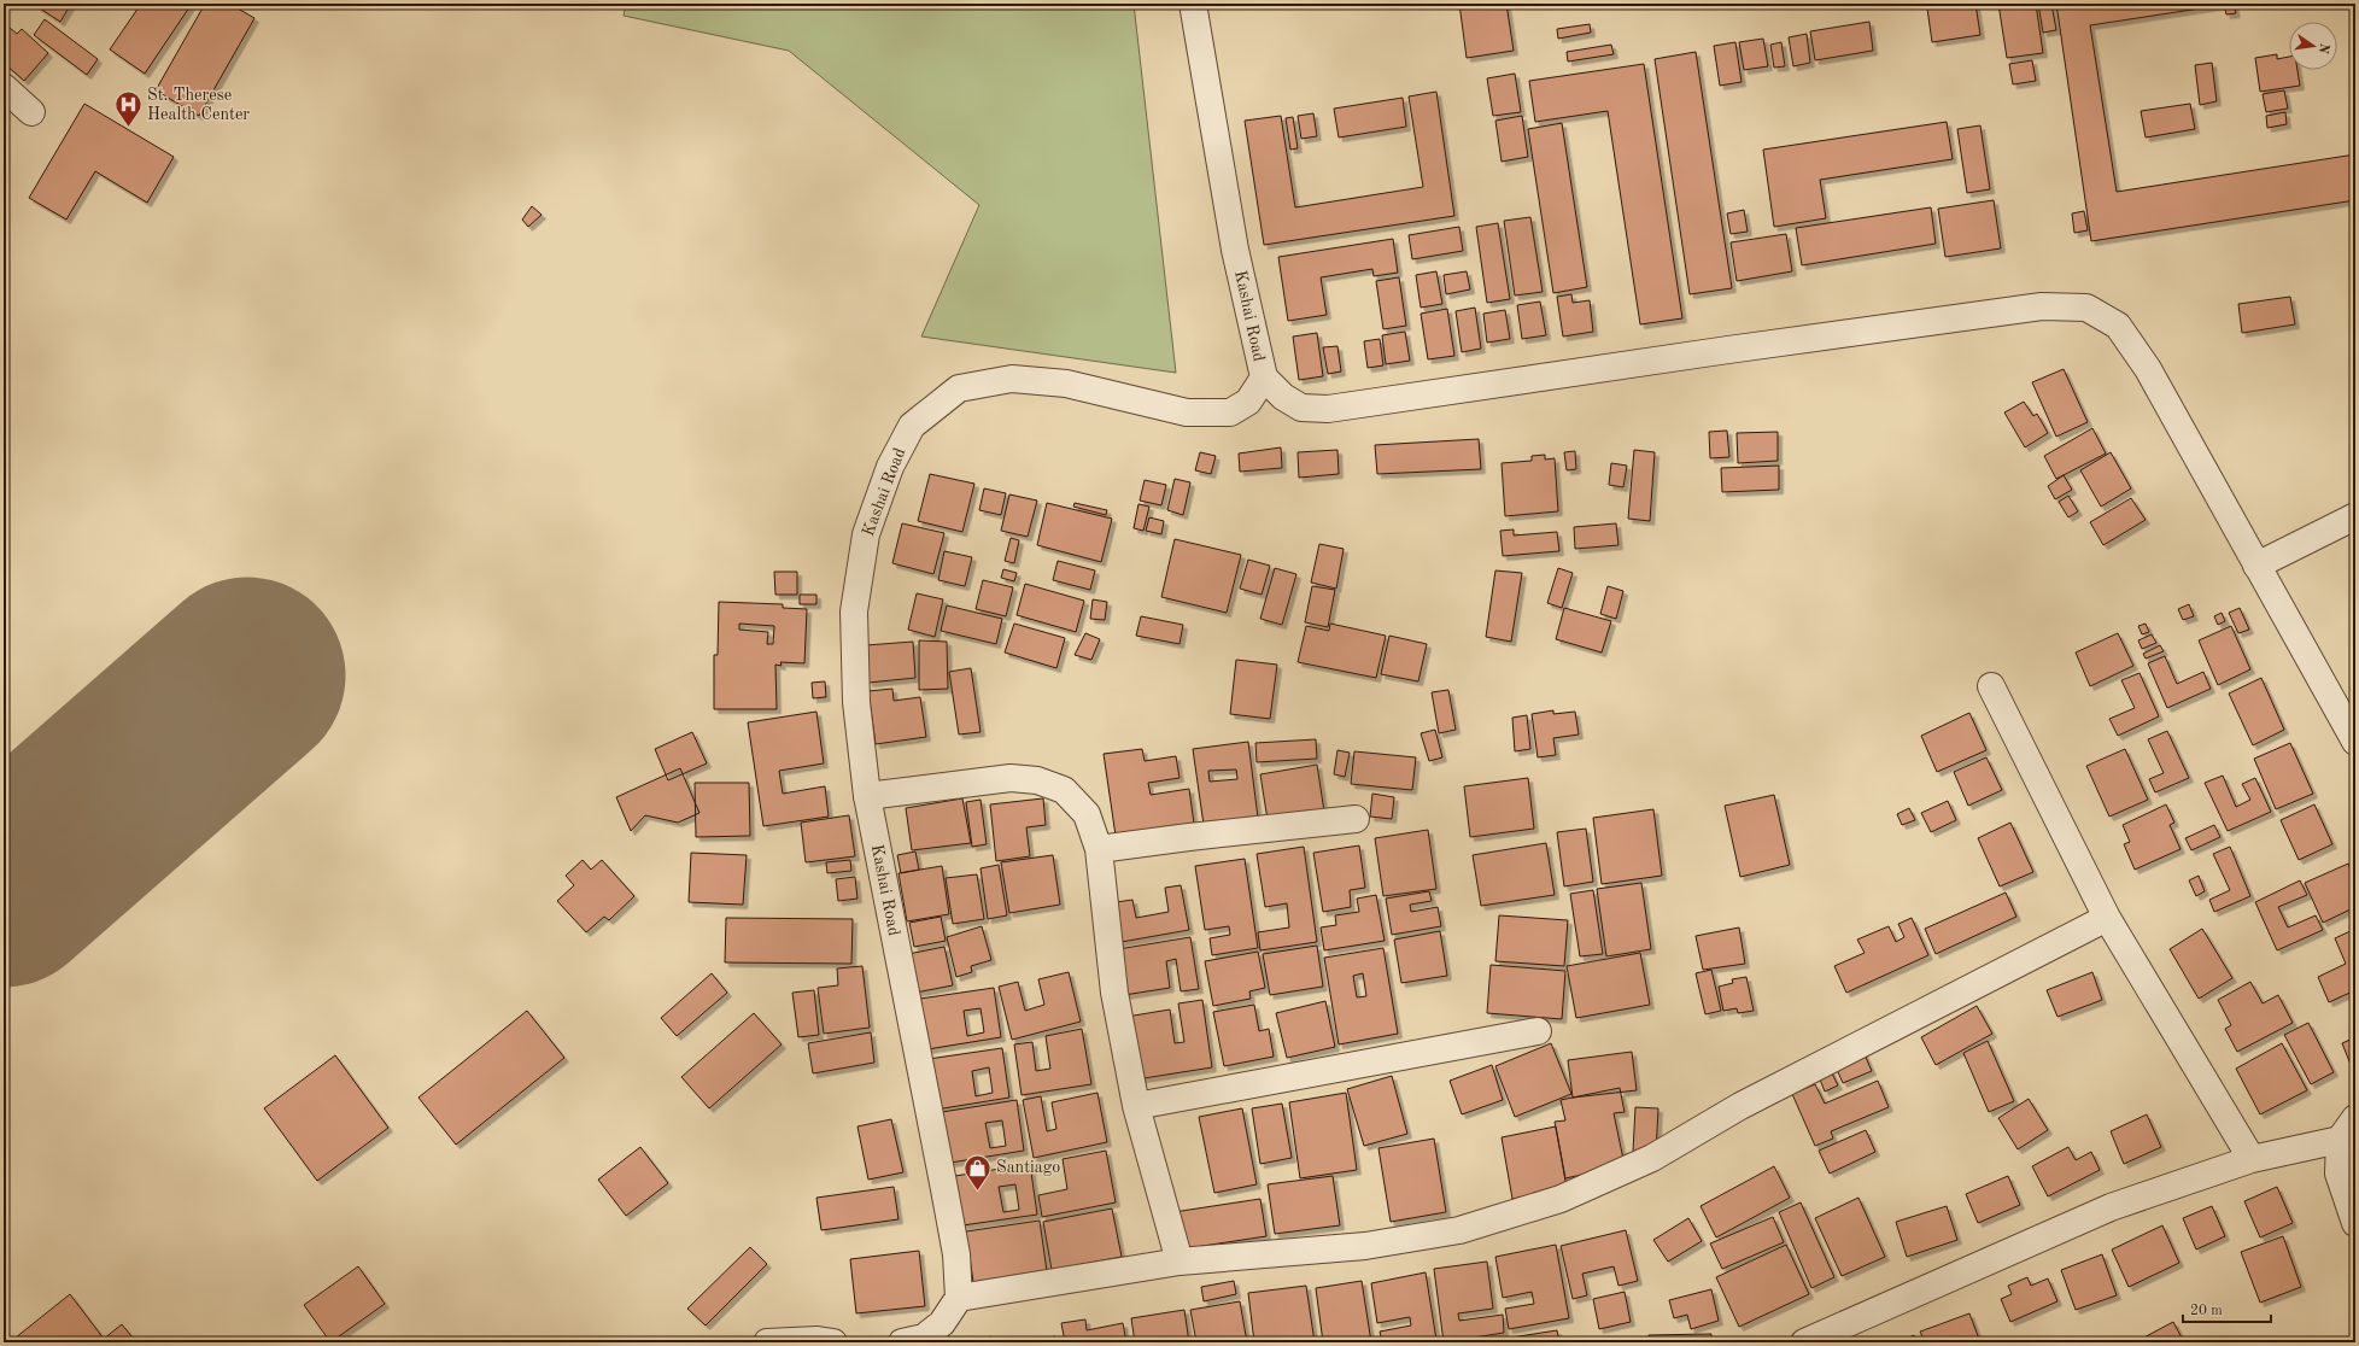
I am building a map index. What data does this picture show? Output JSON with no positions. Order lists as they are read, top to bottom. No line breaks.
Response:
{"streets":{"street":["Kashai Road"]},"places":{"hospital":["St. Therese Health Center"],"shop":["Santiago"]},"scale_bar":"20 m","north":"right"}
